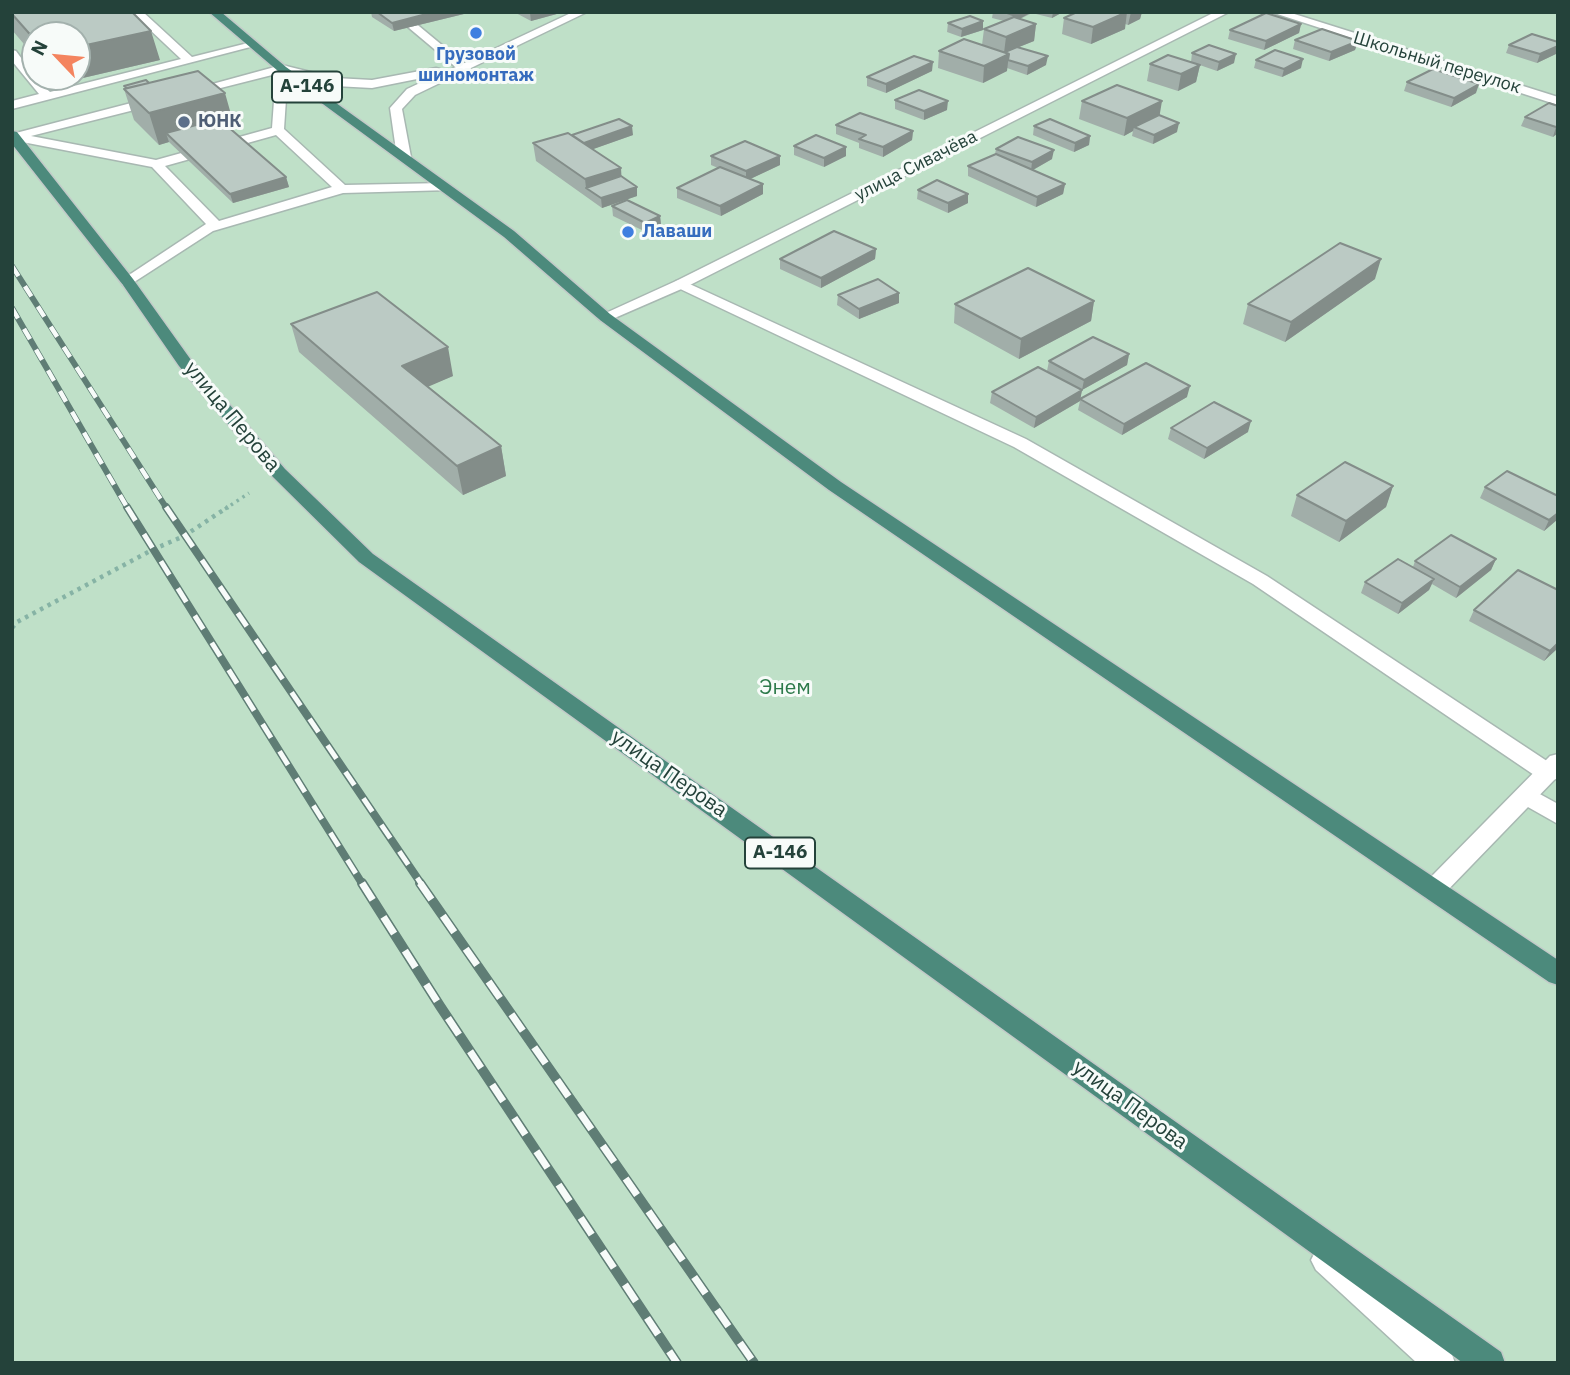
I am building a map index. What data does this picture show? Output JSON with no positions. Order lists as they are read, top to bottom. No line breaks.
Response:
{"streets":{"highway":["А-146","улица Перова"],"street":["Школьный переулок","улица Сивачёва"]},"crossings":[["А-146","улица Сивачёва"]],"parks":["Энем"],"places":["Грузовой шиномонтаж","ЮНК","Лаваши"],"north":"top left"}
